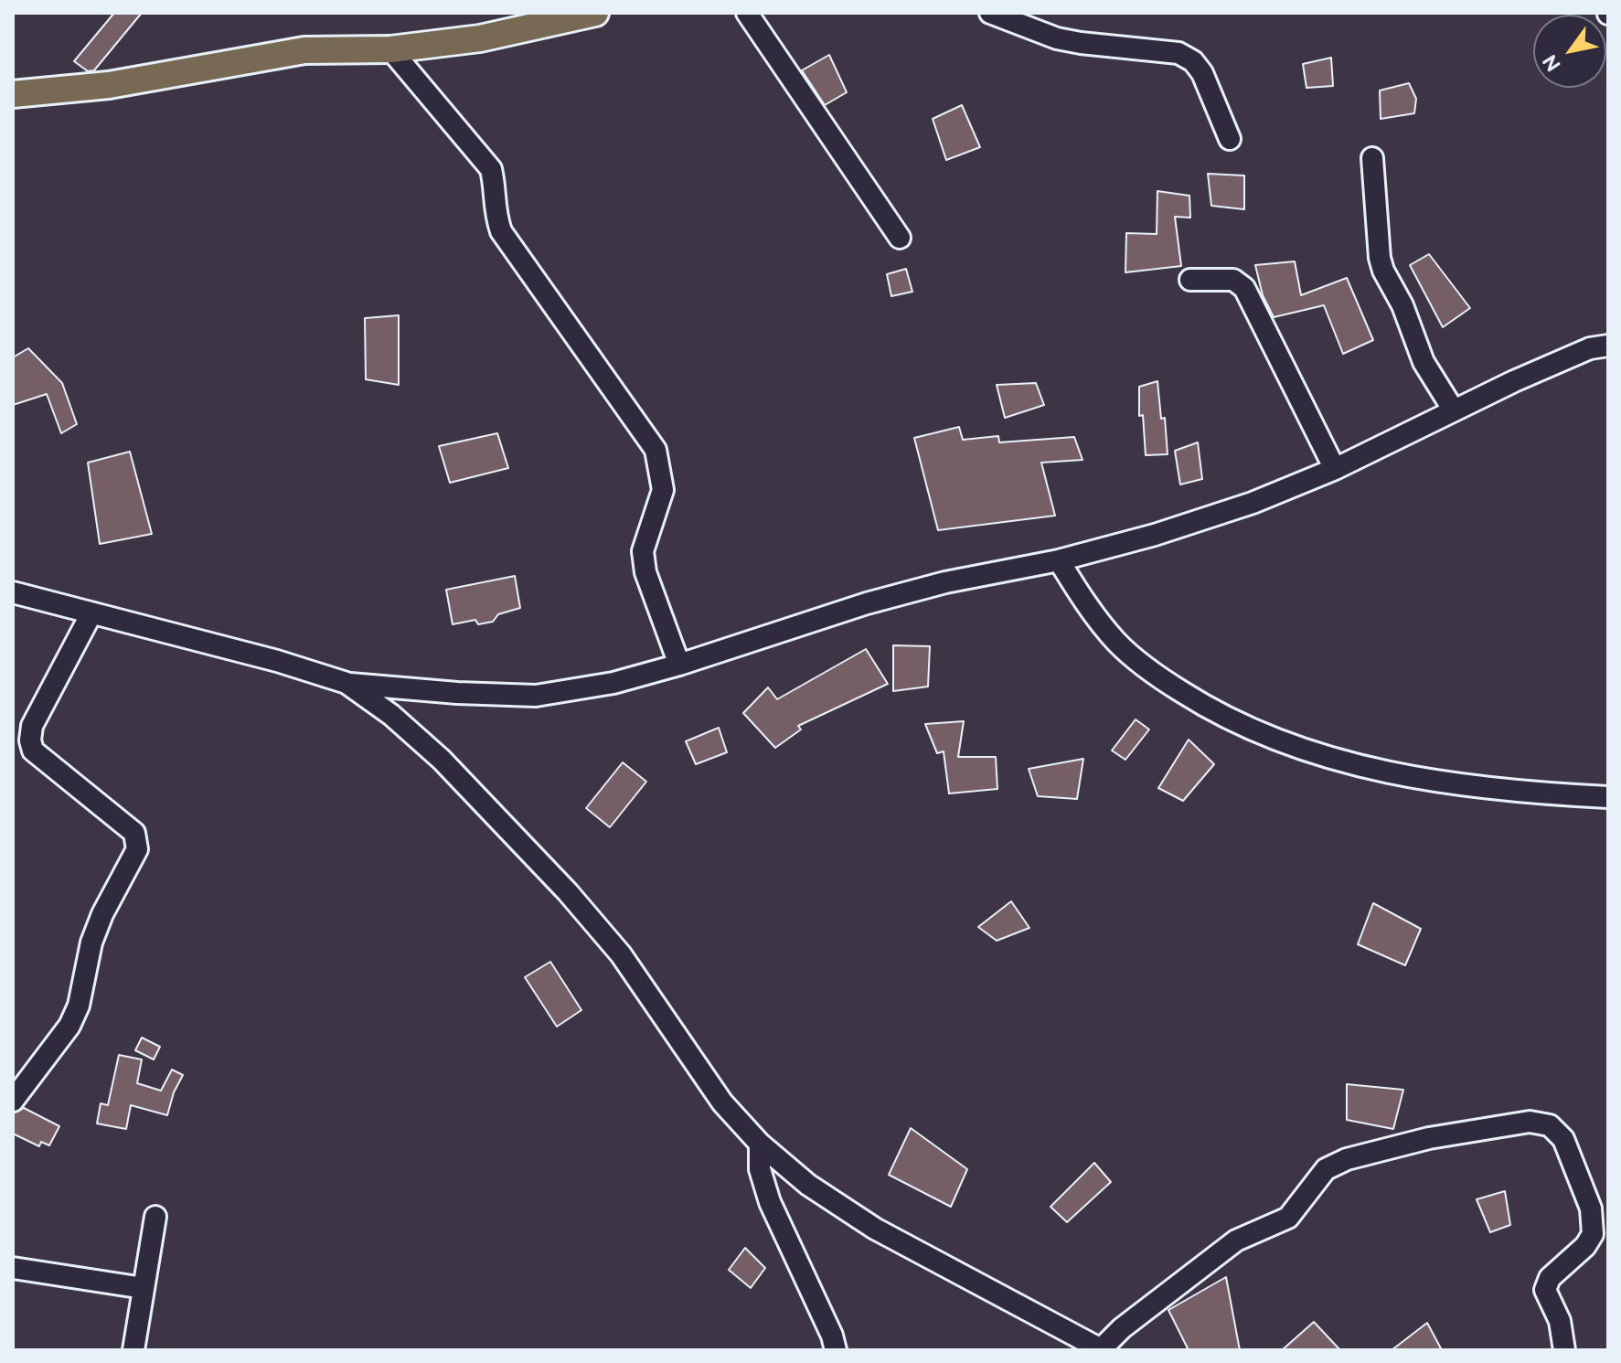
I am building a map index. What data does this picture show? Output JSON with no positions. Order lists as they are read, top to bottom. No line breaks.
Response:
{"north":"bottom left"}
